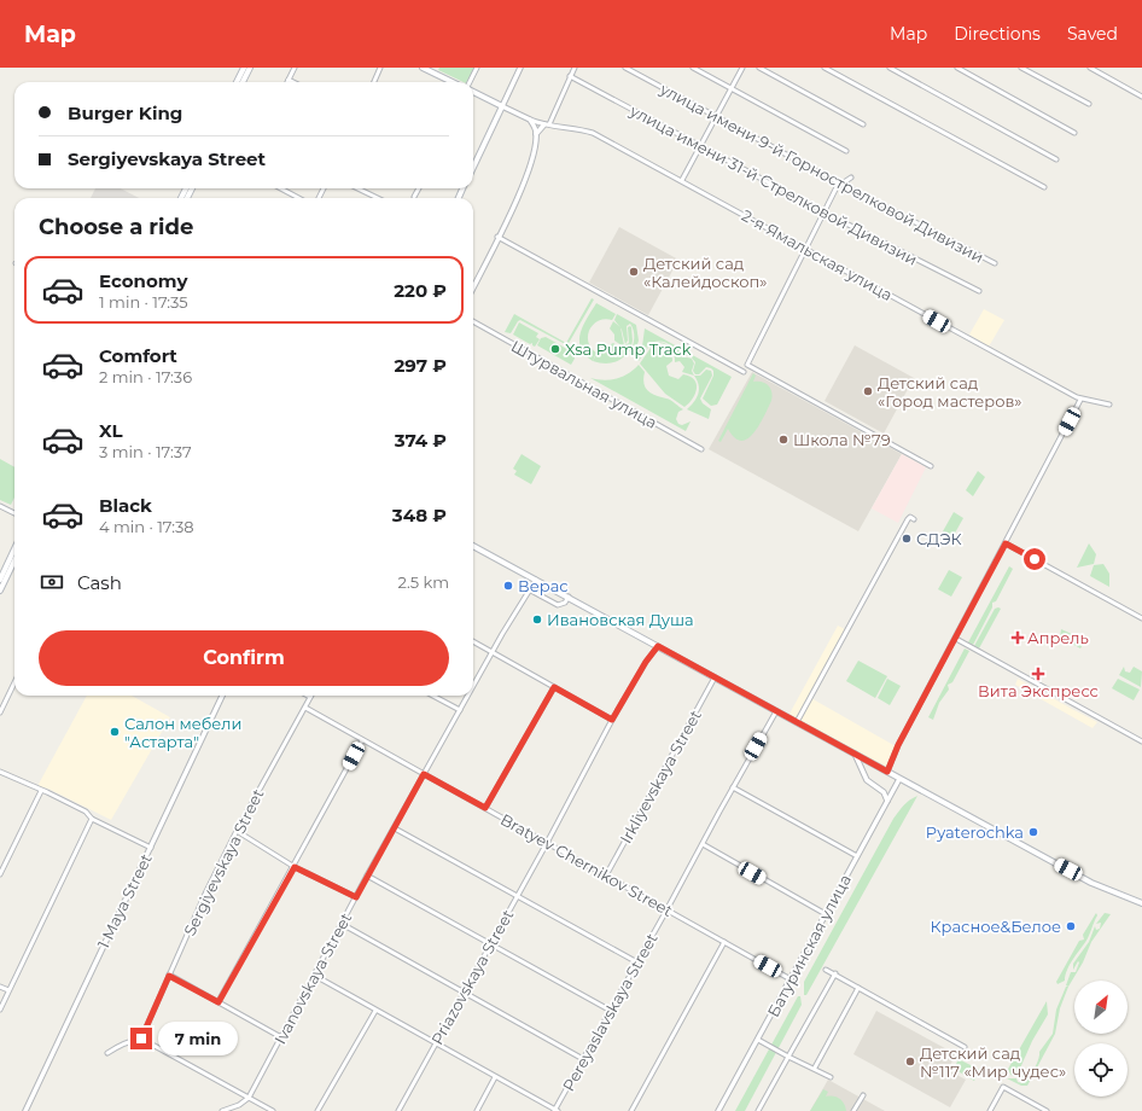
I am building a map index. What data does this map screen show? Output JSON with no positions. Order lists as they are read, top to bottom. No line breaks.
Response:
{"streets":{"street":["улица имени 9-й Горнострелковой Дивизии","улица имени 31-й Стрелковой Дивизии","2-я Ямальская улица","Штурвальная улица","Irkliyevskaya Street","Sergiyevskaya Street","Bratyev Chernikov Street","1 Maya Street","Батуринская улица","Priazovskaya Street","Ivanovskaya Street","Pereyaslavskaya Street"]},"crossings":[["Irkliyevskaya Street","Bratyev Chernikov Street"],["Sergiyevskaya Street","Bratyev Chernikov Street"],["Bratyev Chernikov Street","Батуринская улица"],["Bratyev Chernikov Street","Priazovskaya Street"],["Bratyev Chernikov Street","Ivanovskaya Street"],["Bratyev Chernikov Street","Pereyaslavskaya Street"]],"places":{"other":["Детский сад «Калейдоскоп»","Xsa Pump Track","Детский сад «Город мастеров»","Школа №79","СДЭК","Верас","Ивановская Душа","Салон мебели \"Астарта\"","Pyaterochka","Красное&Белое","Детский сад №117 «Мир чудес»"],"health":["Апрель","Вита Экспресс"]},"north":"top right","page":{"header":"Map","nav":["Map","Directions","Saved"],"banner":["Burger King","Sergiyevskaya Street"],"heading":"Choose a ride","list":[{"name":"Economy","note":"1 min · 17:35","value":"220 ₽"},{"name":"Comfort","note":"2 min · 17:36","value":"297 ₽"},{"name":"XL","note":"3 min · 17:37","value":"374 ₽"},{"name":"Black","note":"4 min · 17:38","value":"348 ₽"}],"pay":["Cash","2.5 km"],"buttons":"Confirm","bubble":"7 min"}}
